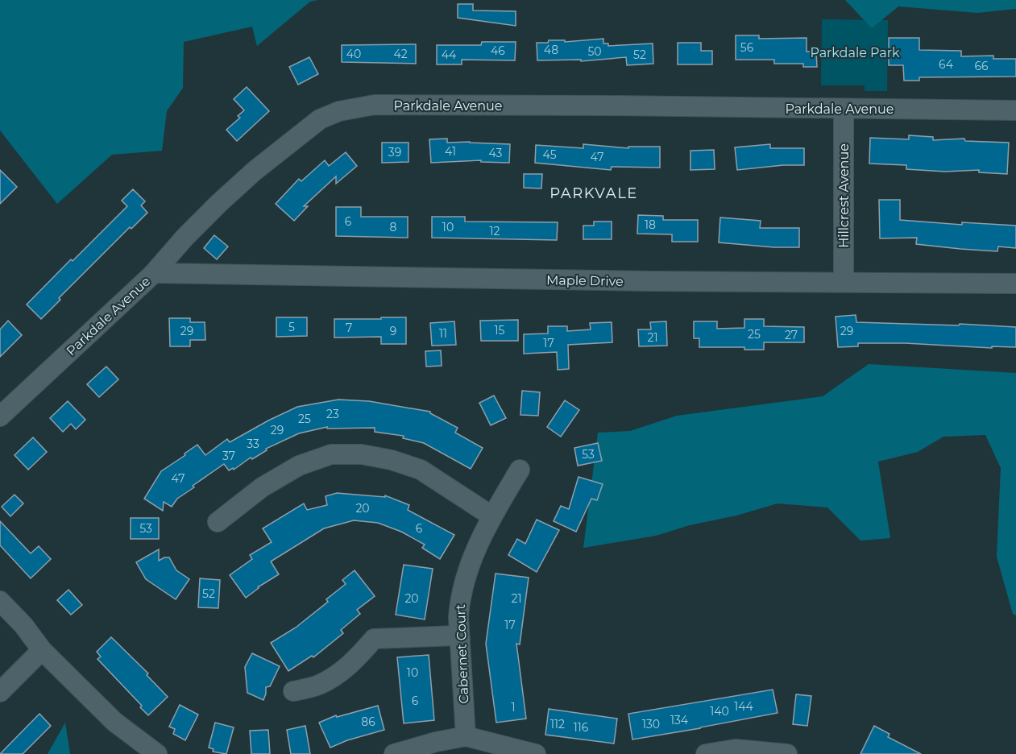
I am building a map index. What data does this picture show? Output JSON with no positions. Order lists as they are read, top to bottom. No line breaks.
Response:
{"streets":{"street":["Parkdale Avenue","Hillcrest Avenue","Maple Drive","Cabernet Court"]},"crossings":[["Parkdale Avenue","Hillcrest Avenue"],["Parkdale Avenue","Maple Drive"],["Hillcrest Avenue","Maple Drive"]],"districts":["PARKVALE"],"parks":["Parkdale Park"],"house_numbers":["56","48","46","50","40","42","44","52","64","66","41","39","43","45","47","6","18","8","10","12","5","7","15","29","9","29","11","25","27","21","17","23","25","29","33","53","37","47","20","53","6","52","20","21","17","10","6","144","1","140","134","86","112","130","116"]}
